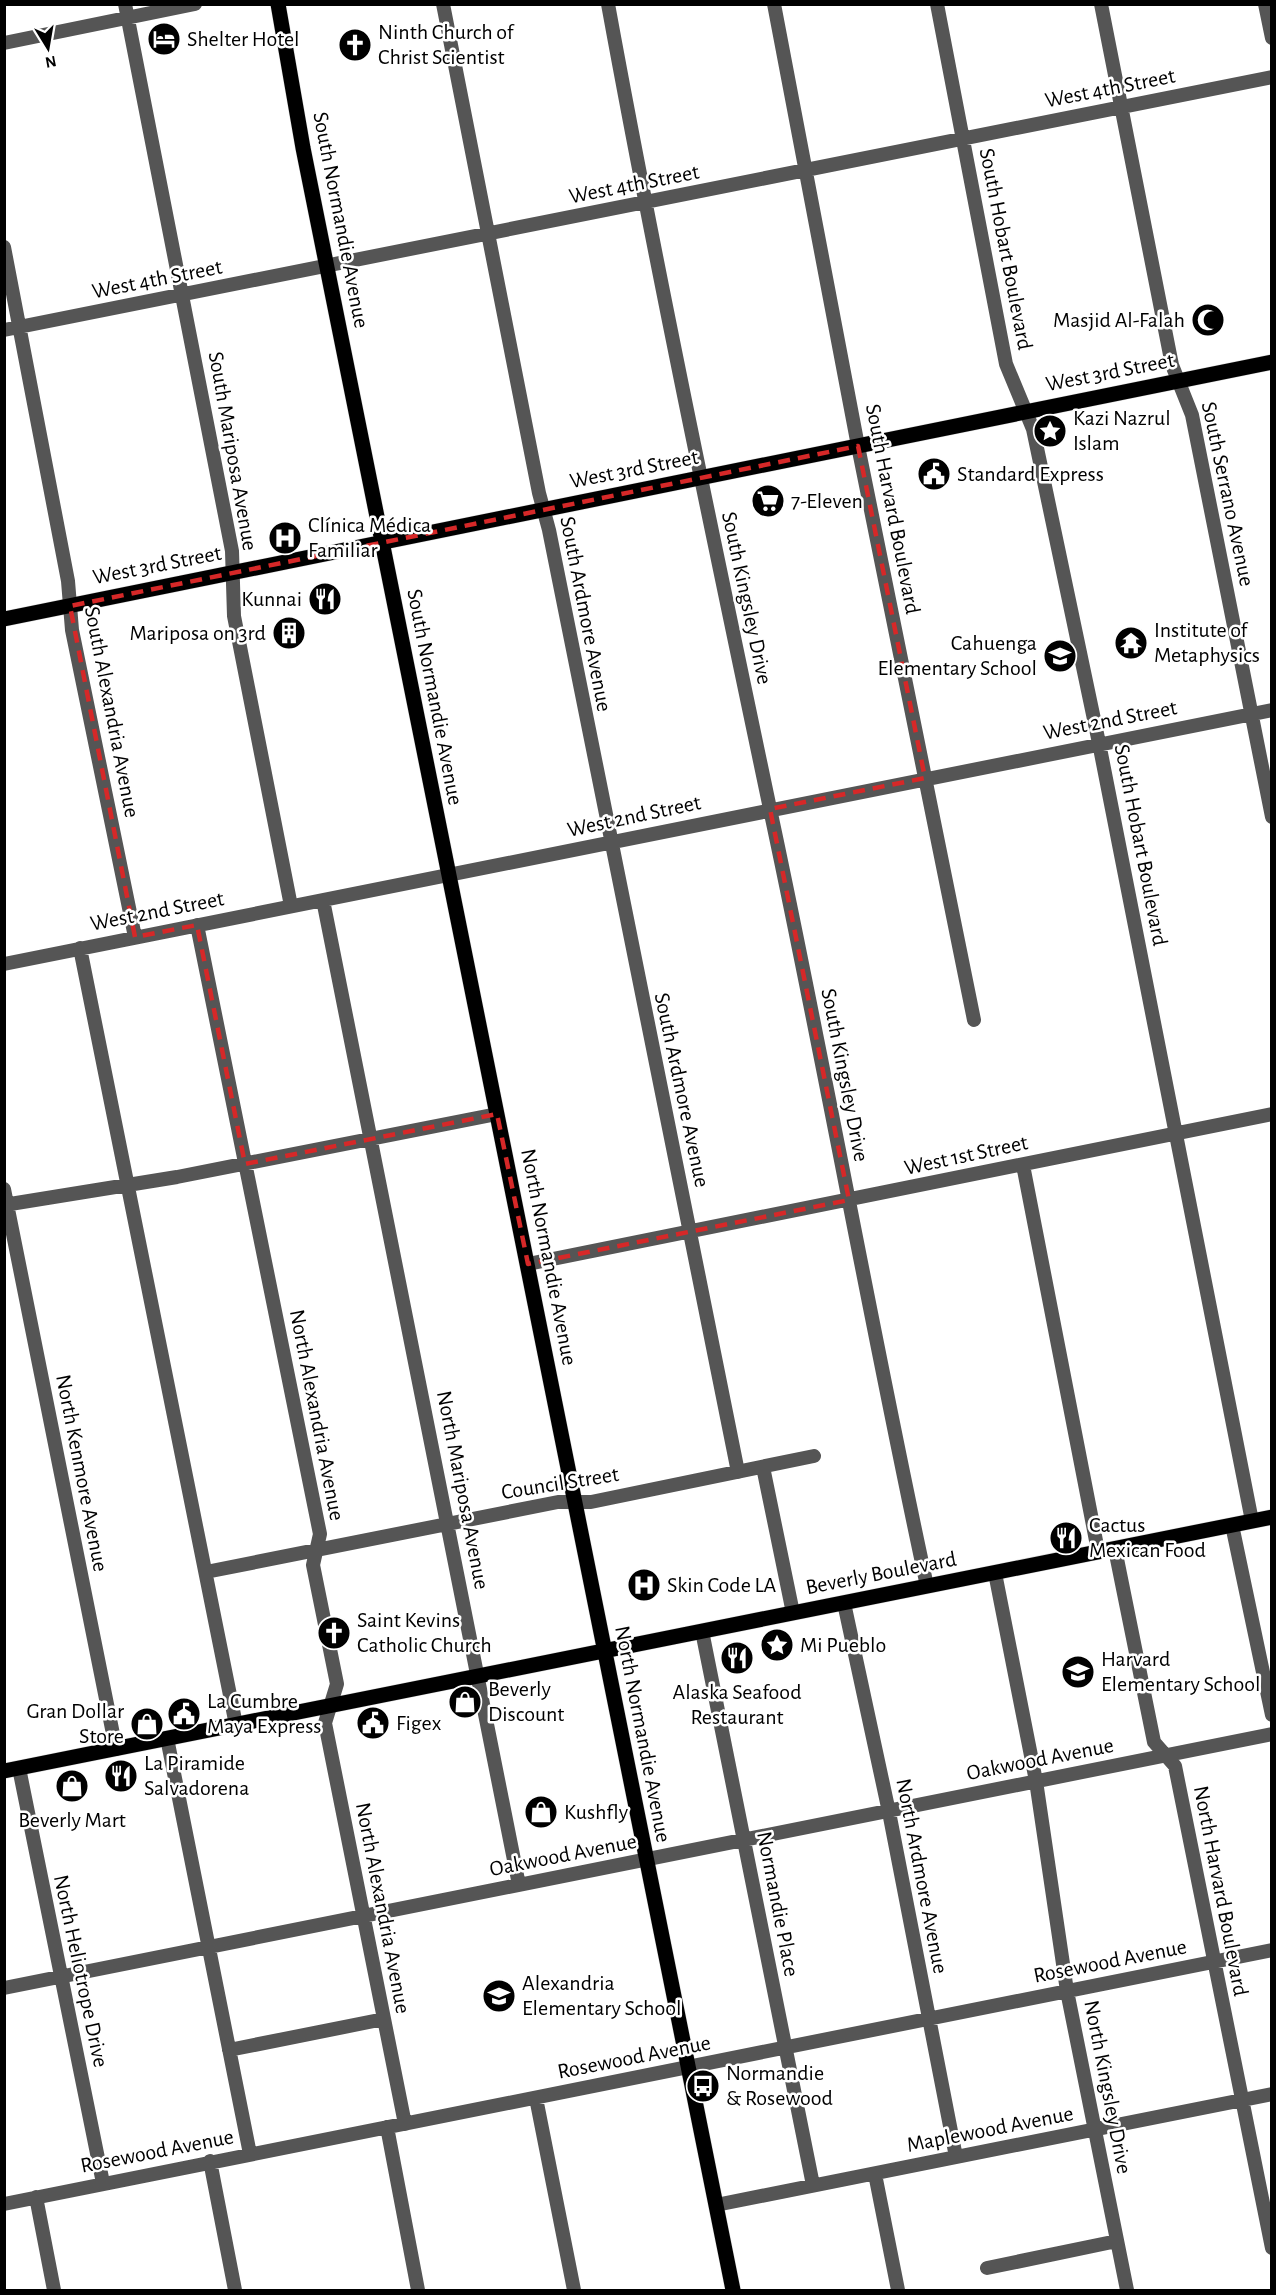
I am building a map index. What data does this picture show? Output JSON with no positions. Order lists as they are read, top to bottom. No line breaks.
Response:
{"streets":{"main road":["South Normandie Avenue","West 3rd Street","North Normandie Avenue","Beverly Boulevard"],"street":["West 4th Street","South Hobart Boulevard","South Mariposa Avenue","South Serrano Avenue","South Harvard Boulevard","South Kingsley Drive","South Ardmore Avenue","South Alexandria Avenue","West 2nd Street","West 1st Street","North Alexandria Avenue","North Kenmore Avenue","Council Street","North Mariposa Avenue","Oakwood Avenue","North Ardmore Avenue","North Harvard Boulevard","Normandie Place","Rosewood Avenue","North Heliotrope Drive","North Kingsley Drive","Maplewood Avenue"]},"crossings":[["West 4th Street","South Normandie Avenue"],["West 4th Street","South Hobart Boulevard"],["West 4th Street","South Mariposa Avenue"],["West 4th Street","South Serrano Avenue"],["West 4th Street","South Harvard Boulevard"],["West 4th Street","South Kingsley Drive"],["West 4th Street","South Ardmore Avenue"],["West 4th Street","South Alexandria Avenue"],["South Normandie Avenue","West 3rd Street"],["South Normandie Avenue","West 2nd Street"],["South Normandie Avenue","North Normandie Avenue"],["South Hobart Boulevard","West 3rd Street"],["South Hobart Boulevard","West 2nd Street"],["South Hobart Boulevard","West 1st Street"],["South Hobart Boulevard","Beverly Boulevard"],["West 3rd Street","South Mariposa Avenue"],["West 3rd Street","South Serrano Avenue"],["West 3rd Street","South Harvard Boulevard"],["West 3rd Street","South Kingsley Drive"],["West 3rd Street","South Ardmore Avenue"],["West 3rd Street","South Alexandria Avenue"],["South Mariposa Avenue","West 2nd Street"],["South Serrano Avenue","West 2nd Street"],["South Harvard Boulevard","West 2nd Street"],["South Kingsley Drive","West 2nd Street"],["South Kingsley Drive","West 1st Street"],["South Ardmore Avenue","West 2nd Street"],["South Ardmore Avenue","West 1st Street"],["South Alexandria Avenue","West 2nd Street"],["West 2nd Street","North Alexandria Avenue"],["West 1st Street","North Normandie Avenue"],["North Normandie Avenue","Council Street"],["North Normandie Avenue","Beverly Boulevard"],["North Normandie Avenue","Oakwood Avenue"],["North Normandie Avenue","Rosewood Avenue"],["North Normandie Avenue","Maplewood Avenue"],["North Alexandria Avenue","Council Street"],["North Alexandria Avenue","Beverly Boulevard"],["North Alexandria Avenue","Oakwood Avenue"],["North Alexandria Avenue","Rosewood Avenue"],["North Kenmore Avenue","Beverly Boulevard"],["Council Street","North Mariposa Avenue"],["North Mariposa Avenue","Beverly Boulevard"],["North Mariposa Avenue","Oakwood Avenue"],["Beverly Boulevard","North Ardmore Avenue"],["Beverly Boulevard","North Harvard Boulevard"],["Beverly Boulevard","Normandie Place"],["Beverly Boulevard","North Heliotrope Drive"],["Beverly Boulevard","North Kingsley Drive"],["Oakwood Avenue","North Ardmore Avenue"],["Oakwood Avenue","North Harvard Boulevard"],["Oakwood Avenue","Normandie Place"],["Oakwood Avenue","North Heliotrope Drive"],["Oakwood Avenue","North Kingsley Drive"],["North Ardmore Avenue","Rosewood Avenue"],["North Ardmore Avenue","Maplewood Avenue"],["North Harvard Boulevard","Rosewood Avenue"],["North Harvard Boulevard","Maplewood Avenue"],["Normandie Place","Rosewood Avenue"],["Normandie Place","Maplewood Avenue"],["Rosewood Avenue","North Heliotrope Drive"],["Rosewood Avenue","North Kingsley Drive"],["North Kingsley Drive","Maplewood Avenue"]],"places":{"hotel":["Shelter Hotel"],"church":["Ninth Church of Christ Scientist","Saint Kevins Catholic Church"],"mosque":["Masjid Al-Falah"],"place":["Kazi Nazrul Islam","Mi Pueblo"],"public building":["Standard Express","La Cumbre Maya Express","Figex"],"supermarket":["7-Eleven"],"hospital":["Clínica Médica Familiar","Skin Code LA"],"restaurant":["Kunnai","Cactus Mexican Food","Alaska Seafood Restaurant","La Piramide Salvadorena"],"building":["Mariposa on 3rd"],"temple":["Institute of Metaphysics"],"school or university":["Cahuenga Elementary School","Harvard Elementary School","Alexandria Elementary School"],"shop":["Beverly Discount","Gran Dollar Store","Beverly Mart","Kushfly"],"bus stop":["Normandie & Rosewood"]},"north":"bottom"}
